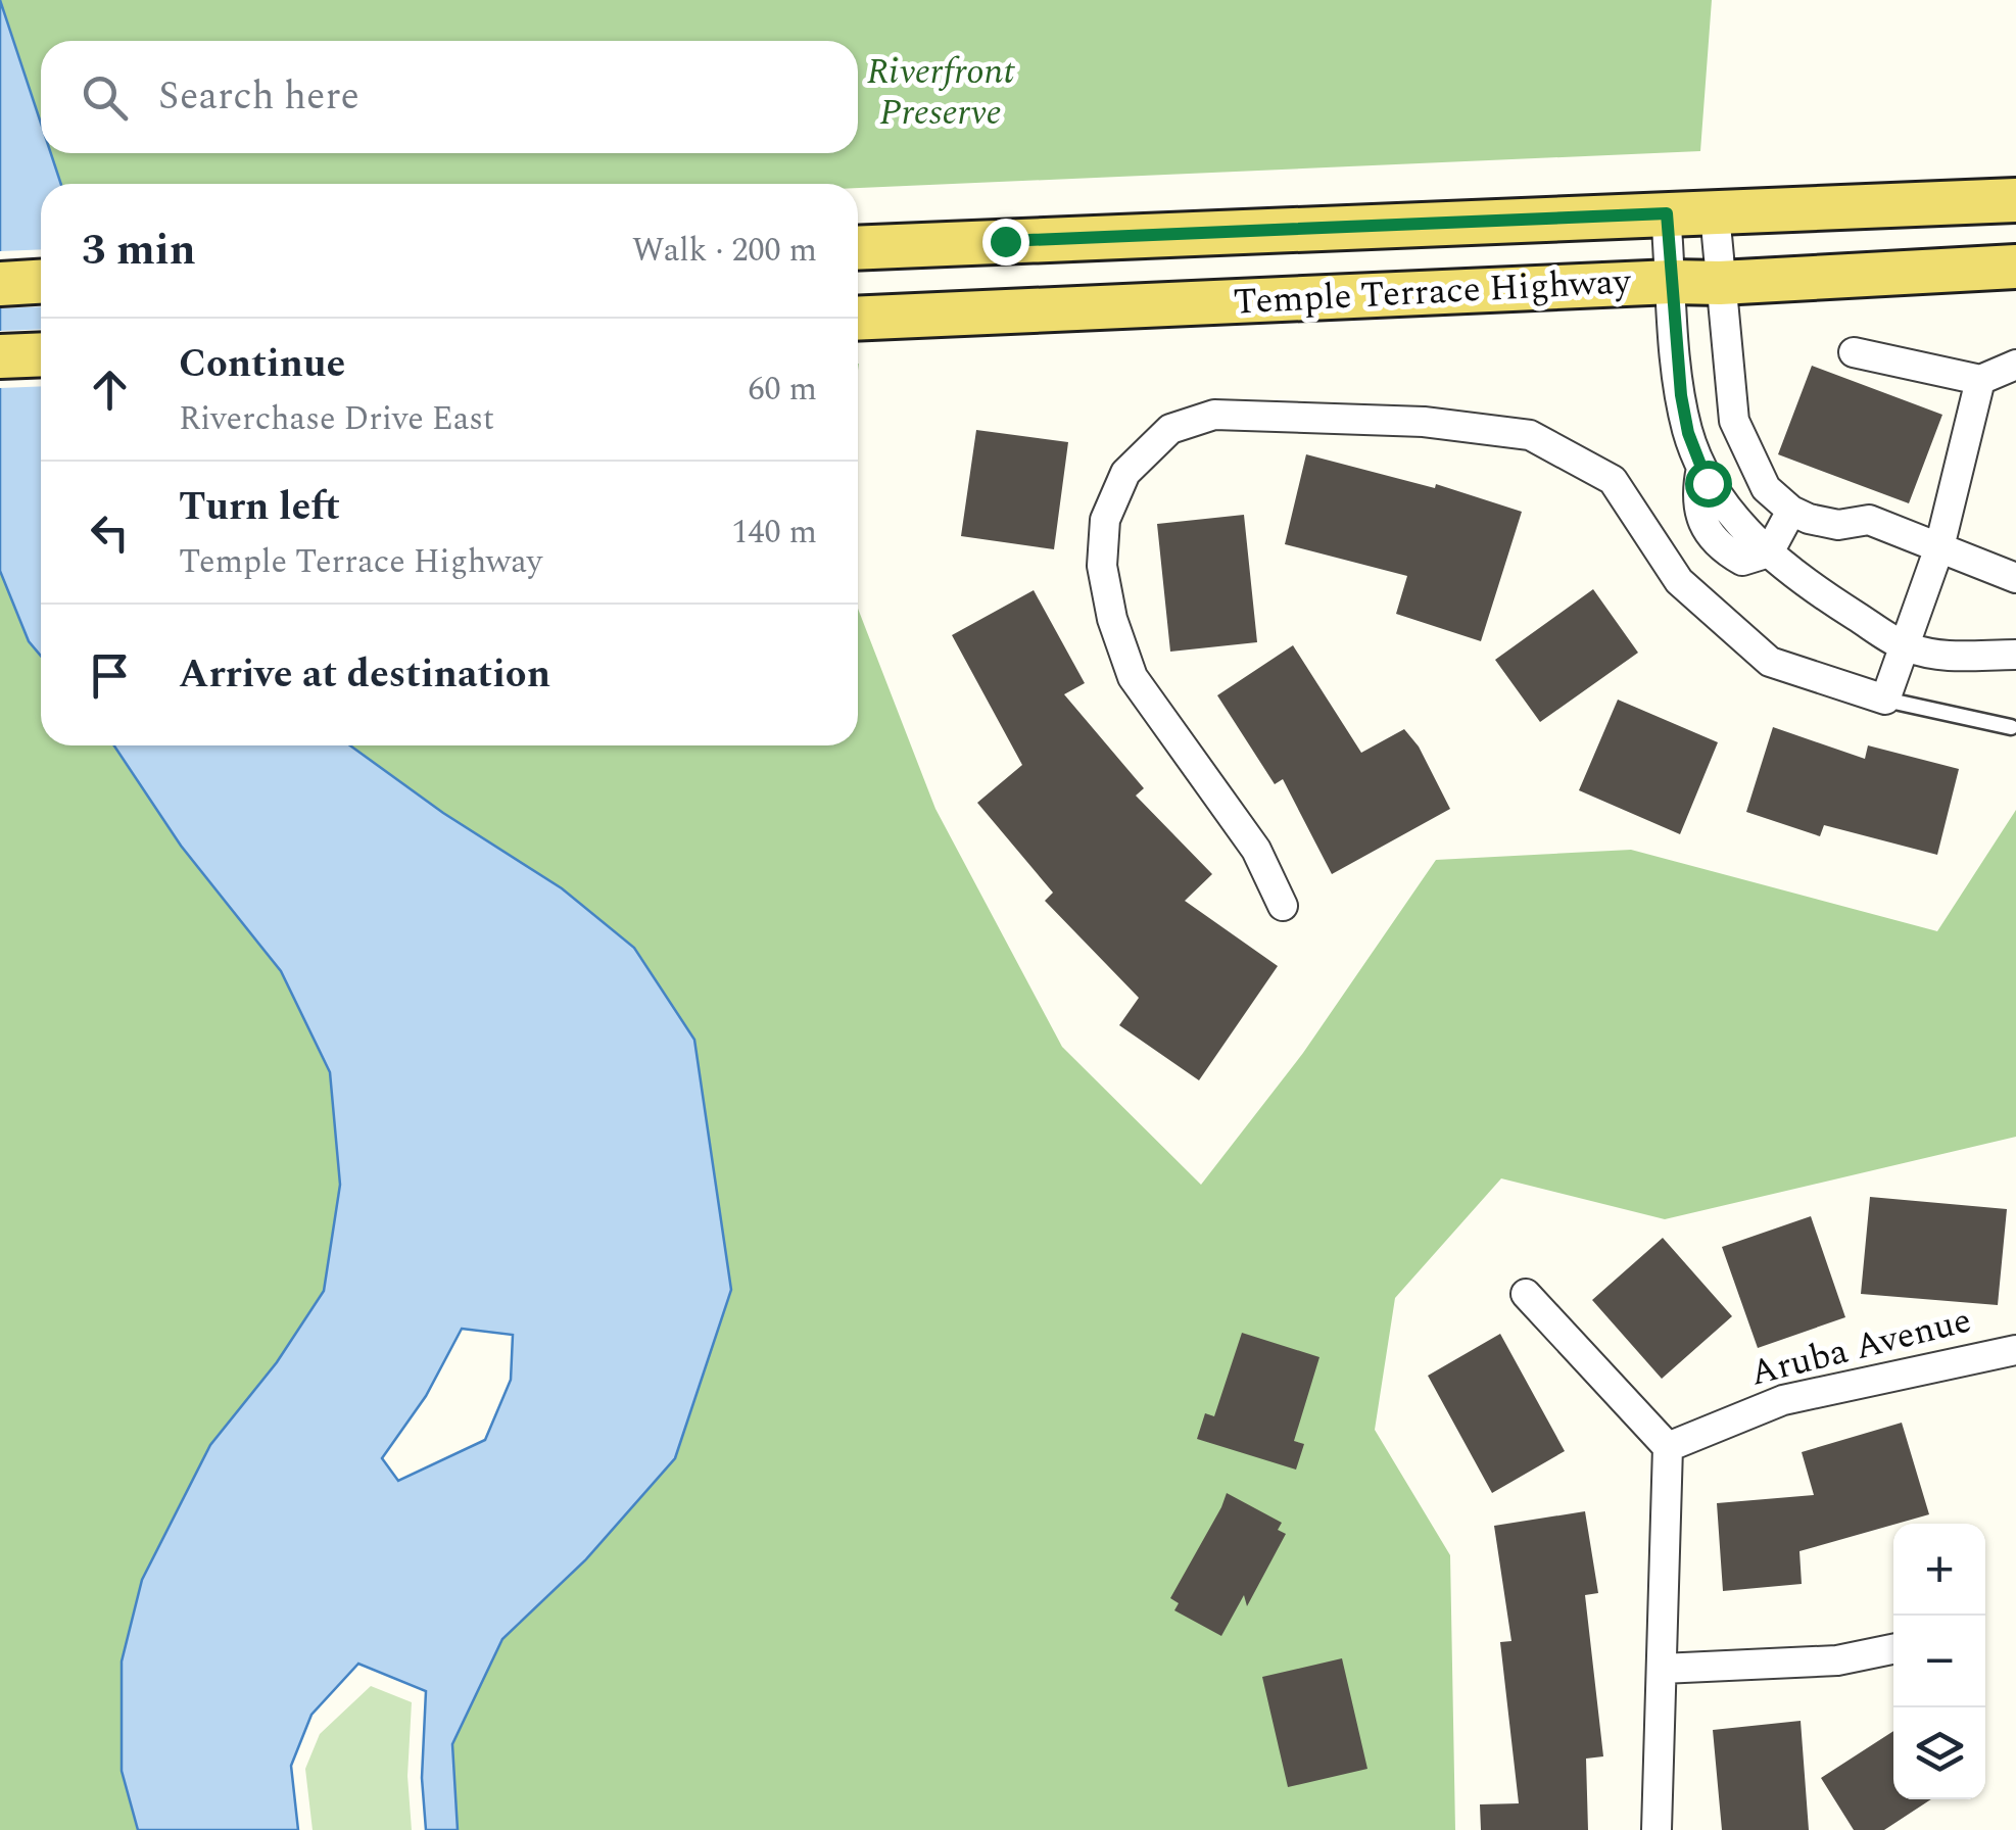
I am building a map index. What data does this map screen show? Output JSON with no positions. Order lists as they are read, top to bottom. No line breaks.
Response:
{"streets":{"main road":["Temple Terrace Highway"],"street":["Aruba Avenue"]},"parks":["Riverfront Preserve"],"page":{"search":"Search here","heading":["3 min","Walk · 200 m"],"list":[["Continue","Riverchase Drive East","60 m"],["Turn left","Temple Terrace Highway","140 m"],"Arrive at destination"],"map_buttons":["+","−"]}}
